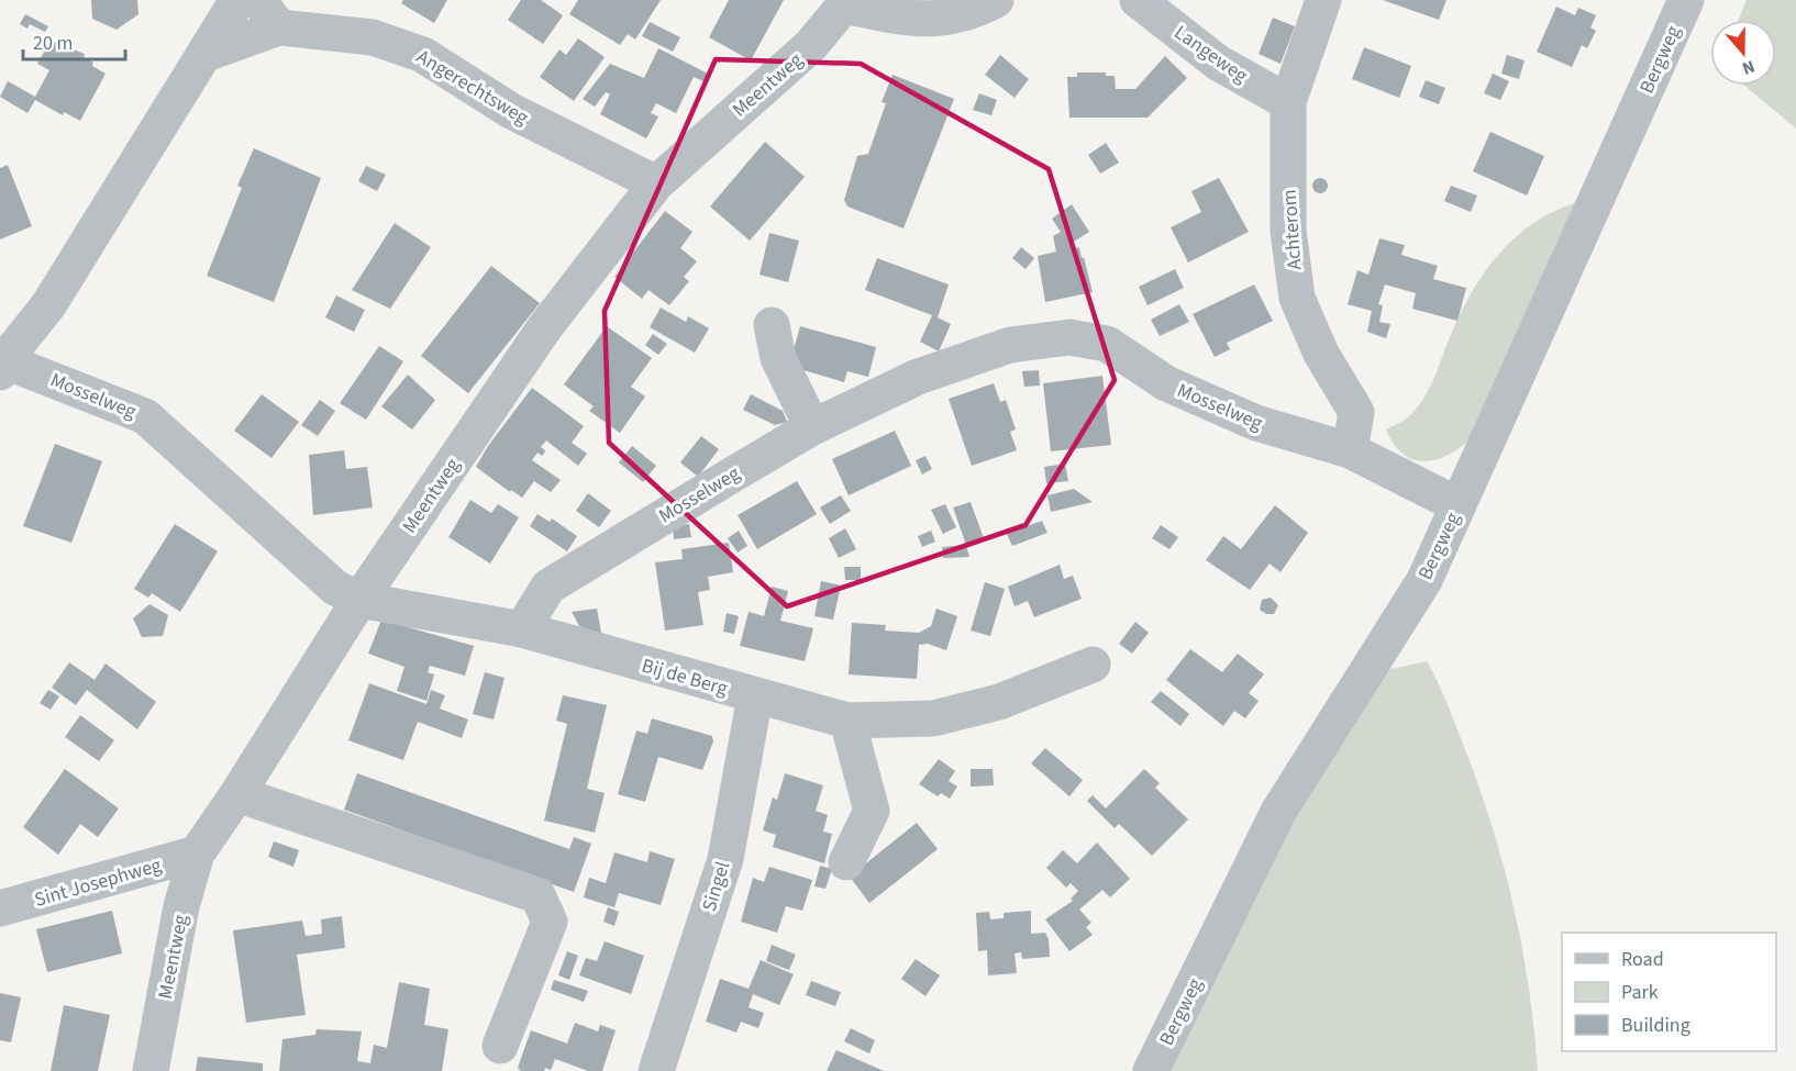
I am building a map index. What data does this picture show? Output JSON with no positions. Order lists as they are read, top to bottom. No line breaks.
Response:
{"streets":{"street":["Langeweg","Bergweg","Meentweg","Angerechtsweg","Achterom","Mosselweg","Bij de Berg","Sint Josephweg","Singel"]},"crossings":[["Langeweg","Achterom"],["Bergweg","Mosselweg"],["Meentweg","Angerechtsweg"],["Meentweg","Mosselweg"],["Meentweg","Sint Josephweg"],["Achterom","Mosselweg"],["Mosselweg","Bij de Berg"],["Bij de Berg","Singel"]],"legend":["Road","Park","Building"],"scale_bar":"20 m","north":"bottom"}
